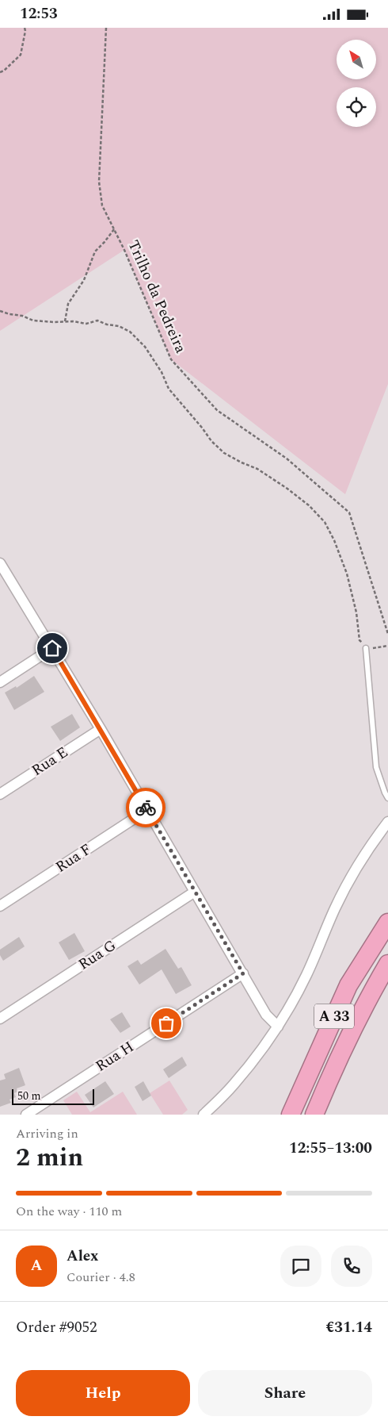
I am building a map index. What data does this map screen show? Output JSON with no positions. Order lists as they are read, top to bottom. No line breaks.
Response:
{"streets":{"highway":["A 33"],"street":["Rua E","Rua F","Rua G","Rua H"],"path":["Trilho da Pedreira"]},"scale_bar":"50 m","north":"top left","page":{"status":"12:53","scale":"50 m","heading":["2 min","Arriving in","12:55–13:00"],"panel":["Alex","Courier · 4.8","Order #9052","€31.14"],"bar":"On the way · 110 m","round":"A","buttons":["Help","Share"]}}
